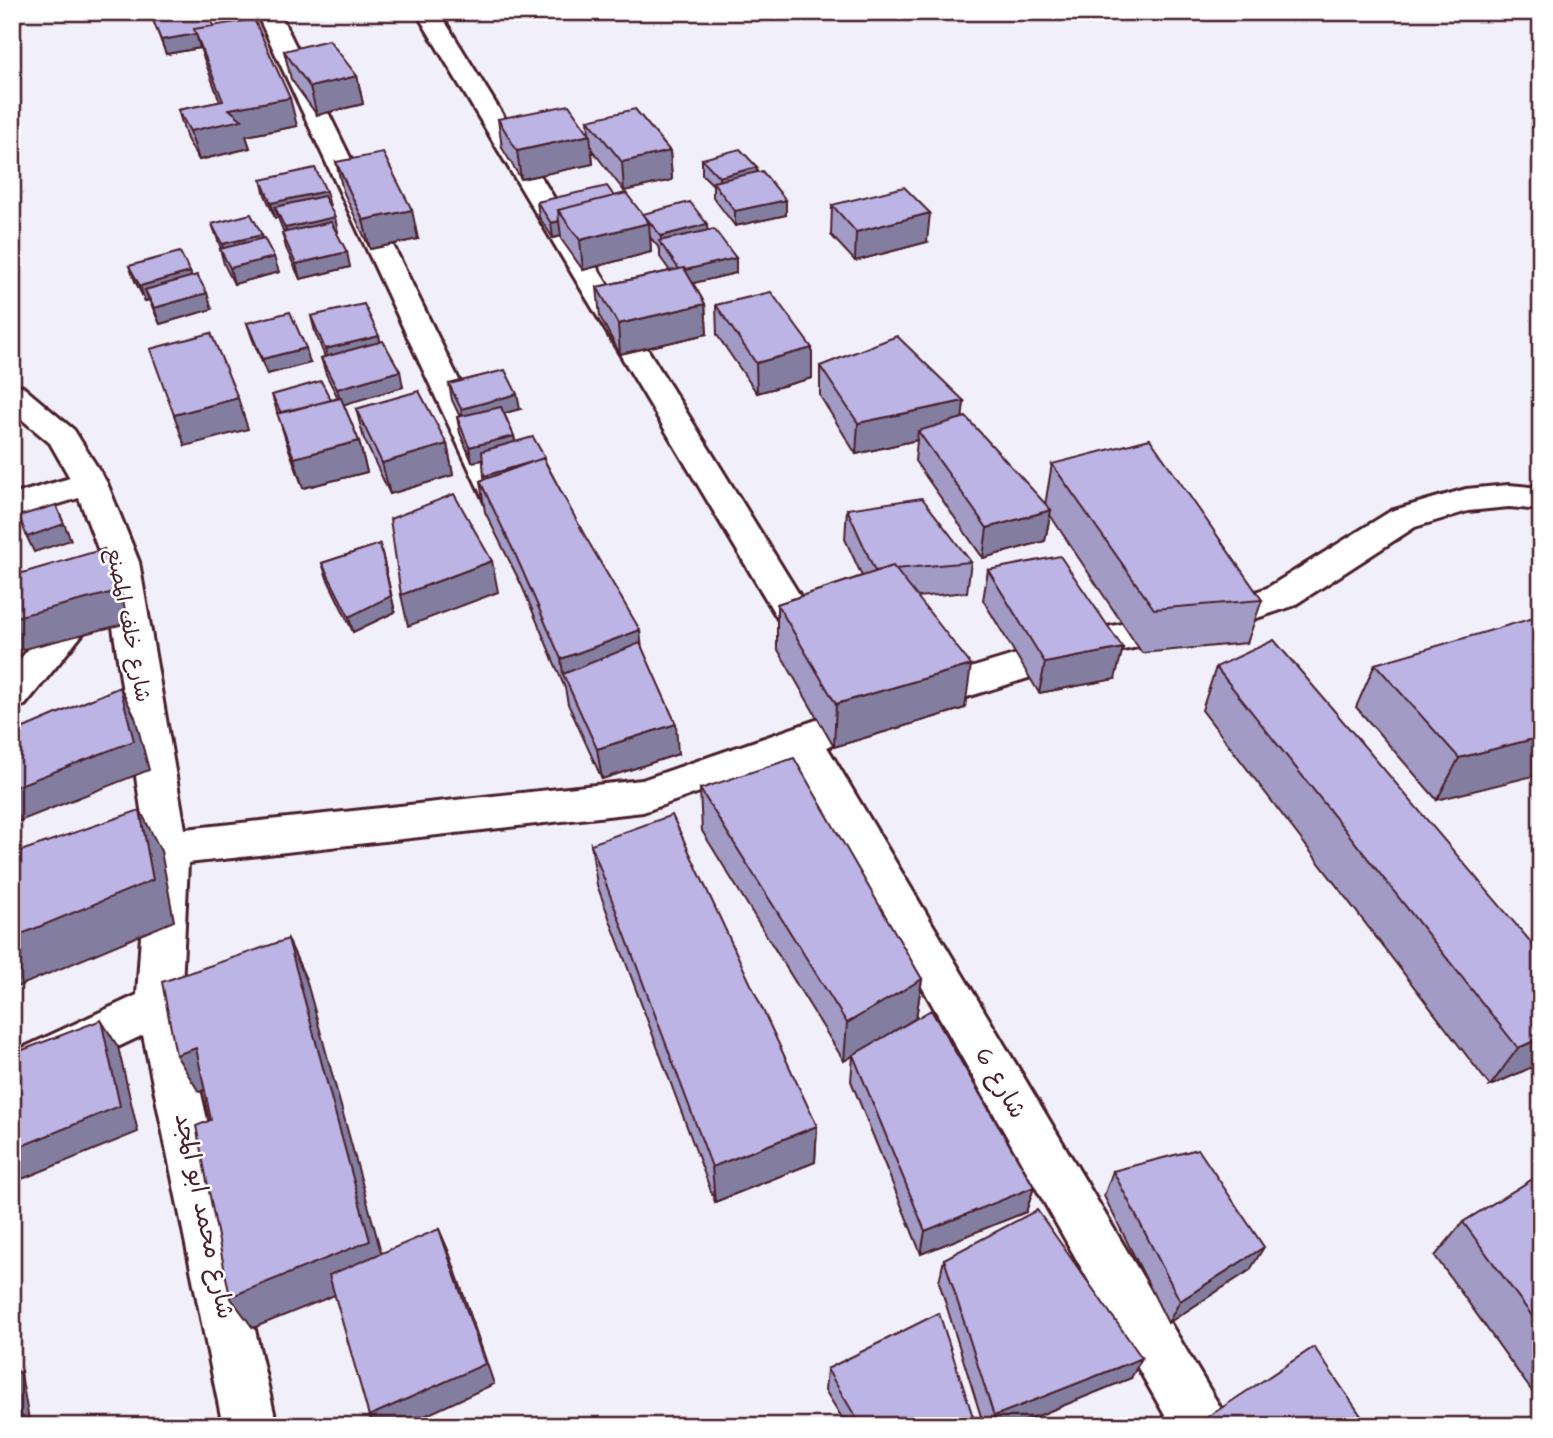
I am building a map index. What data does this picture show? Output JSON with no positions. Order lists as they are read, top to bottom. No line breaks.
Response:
{"streets":{"street":["شارع خلف المصنع","شارع 6","شارع محمد ابو المجد"]},"crossings":[["شارع خلف المصنع","شارع محمد ابو المجد"]]}
